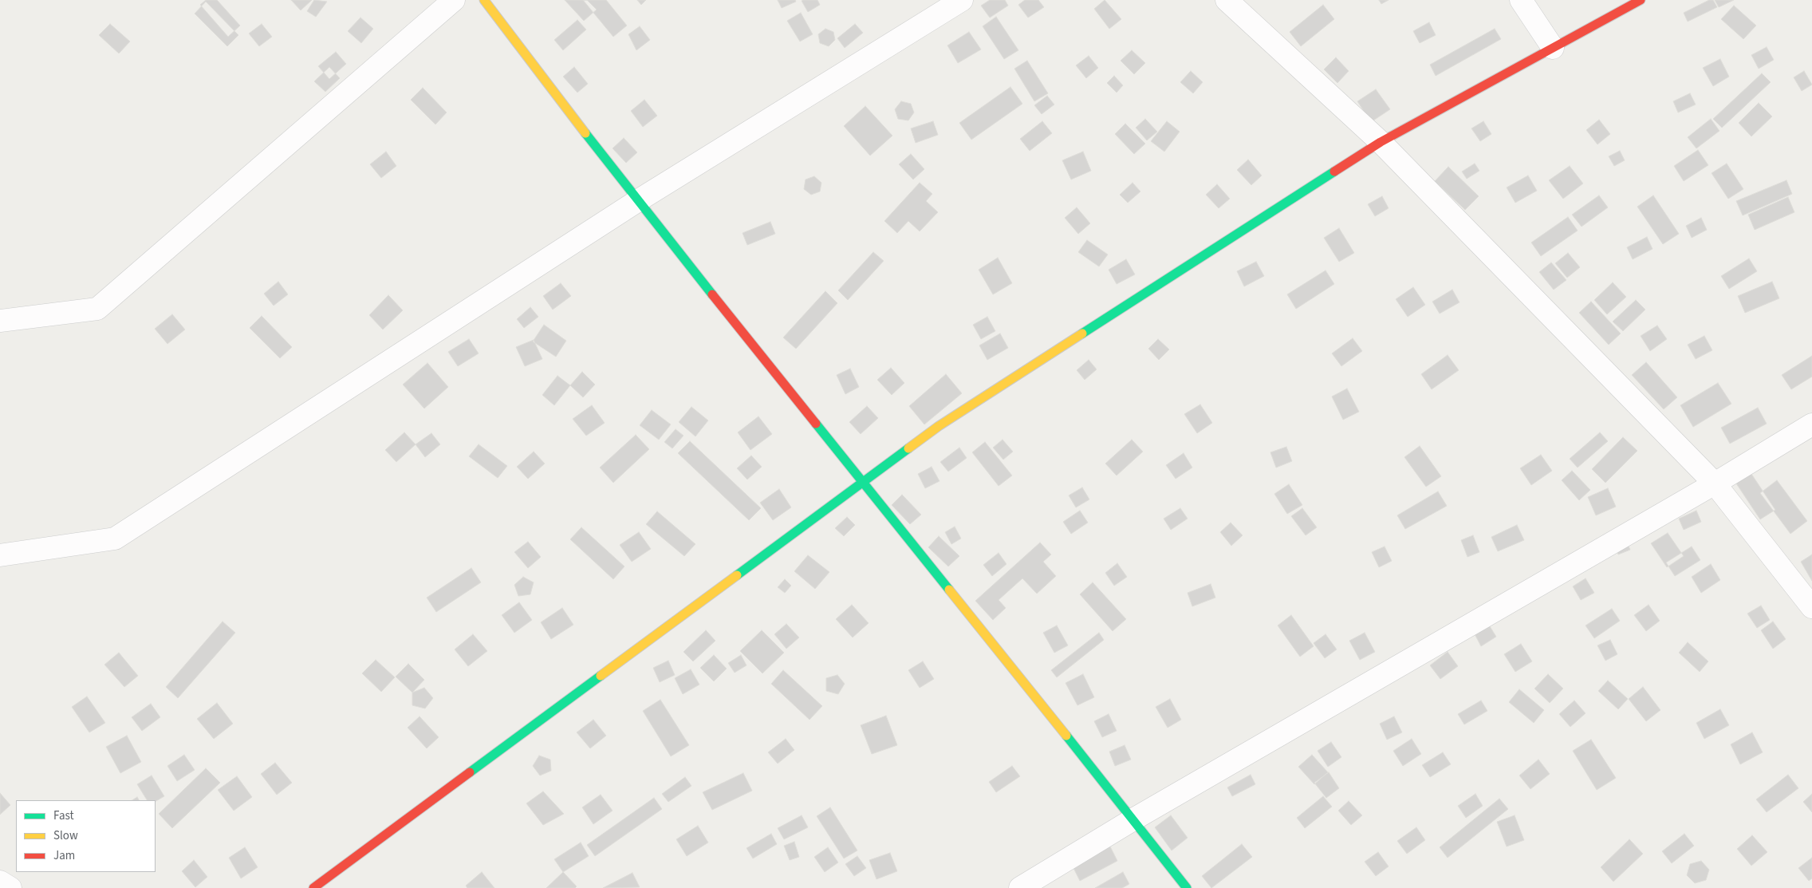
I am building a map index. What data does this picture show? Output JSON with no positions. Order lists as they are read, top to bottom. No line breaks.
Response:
{"legend":["Fast","Slow","Jam"]}
